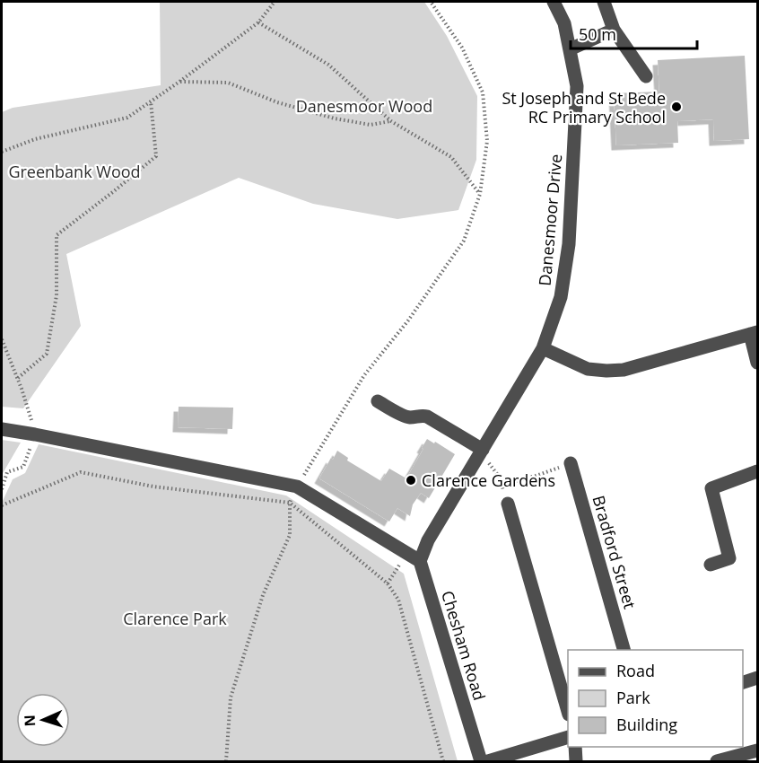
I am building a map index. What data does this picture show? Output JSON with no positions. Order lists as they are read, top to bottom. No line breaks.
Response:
{"streets":{"street":["Danesmoor Drive","Bradford Street","Chesham Road"]},"crossings":[["Danesmoor Drive","Chesham Road"]],"parks":["Danesmoor Wood","Greenbank Wood","Clarence Park"],"places":["St Joseph and St Bede RC Primary School","Clarence Gardens"],"legend":["Road","Park","Building"],"scale_bar":"50 m","north":"left"}
